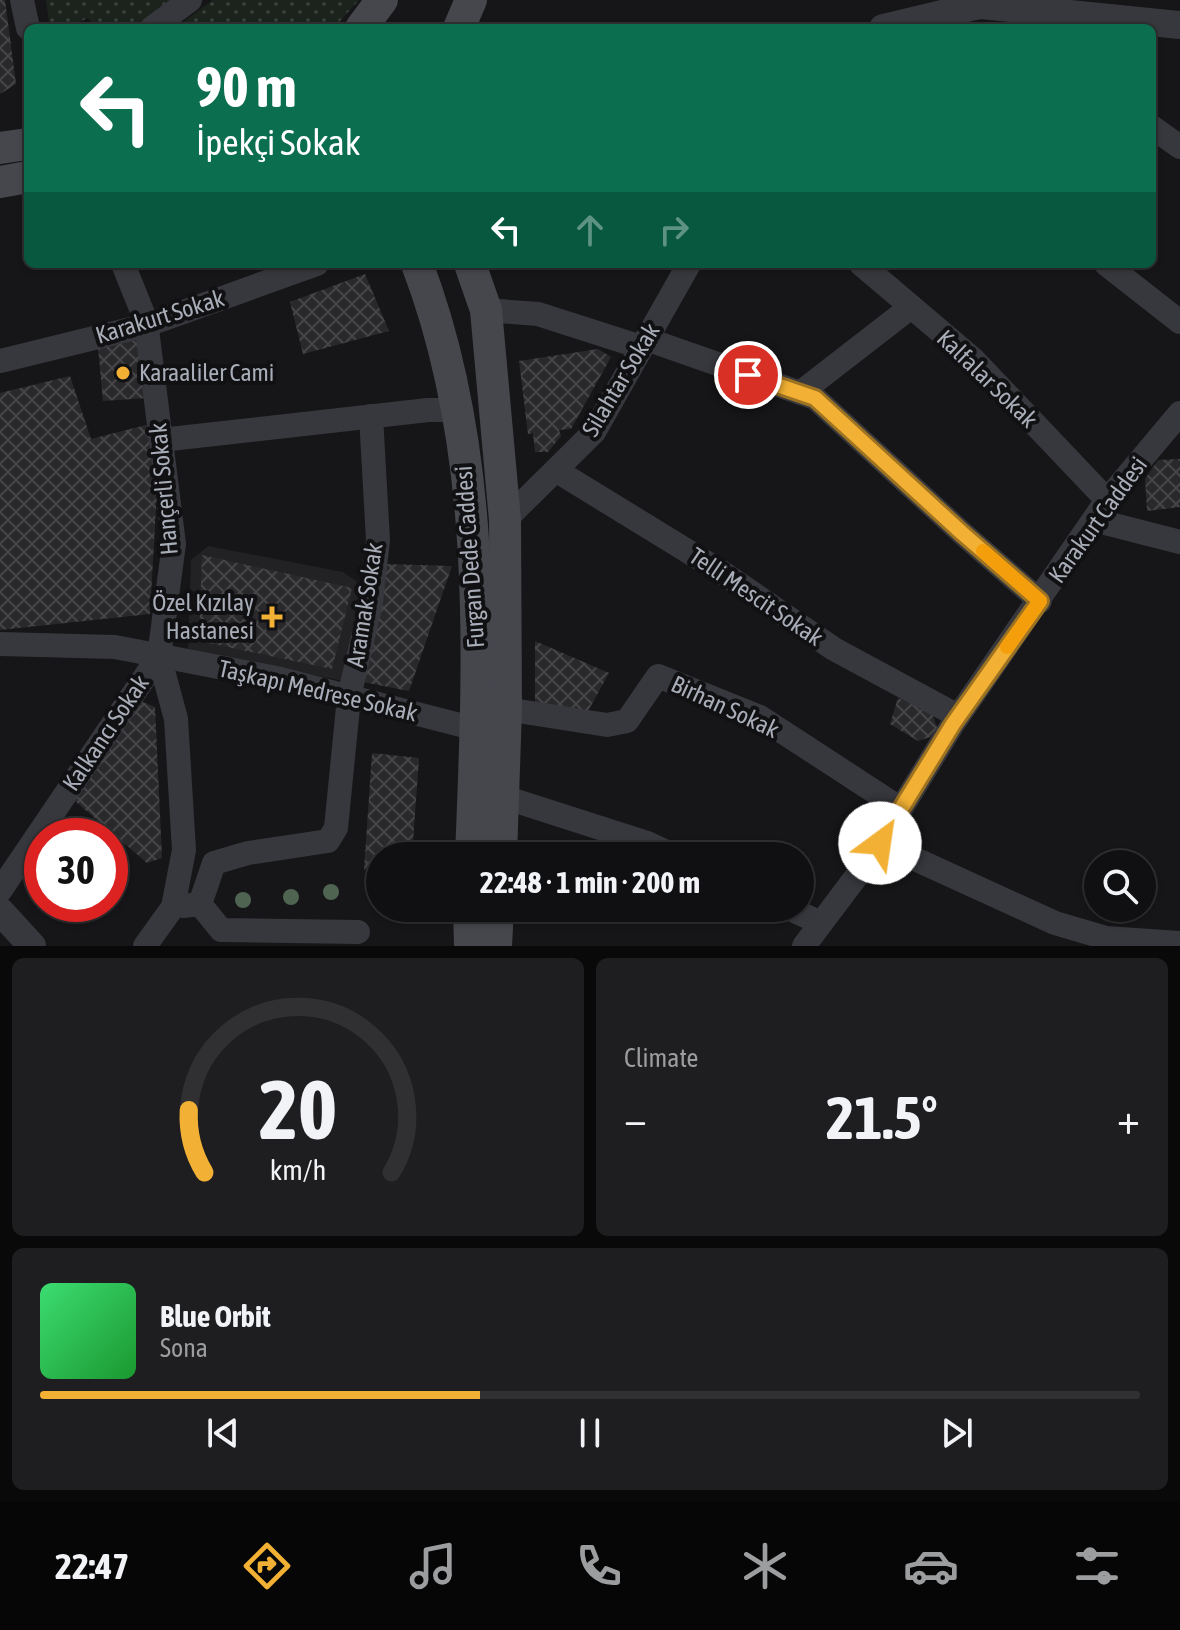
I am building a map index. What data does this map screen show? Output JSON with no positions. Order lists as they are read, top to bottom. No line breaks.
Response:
{"streets":{"main road":["Furgan Dede Caddesi"],"street":["Karakurt Sokak","Kalfalar Sokak","Silahtar Sokak","Hançerli Sokak","Karakurt Caddesi","Telli Mescit Sokak","Aramak Sokak","Taşkapı Medrese Sokak","Birhan Sokak","Kalkancı Sokak"]},"crossings":[["Karakurt Sokak","Hançerli Sokak"],["Kalfalar Sokak","Karakurt Caddesi"],["Silahtar Sokak","Furgan Dede Caddesi"],["Silahtar Sokak","Telli Mescit Sokak"],["Hançerli Sokak","Taşkapı Medrese Sokak"],["Hançerli Sokak","Kalkancı Sokak"],["Karakurt Caddesi","Telli Mescit Sokak"],["Karakurt Caddesi","Birhan Sokak"],["Furgan Dede Caddesi","Taşkapı Medrese Sokak"],["Furgan Dede Caddesi","Birhan Sokak"],["Aramak Sokak","Taşkapı Medrese Sokak"],["Taşkapı Medrese Sokak","Kalkancı Sokak"]],"places":{"other":["Karaaliler Cami"],"health":["Özel Kızılay Hastanesi"]},"page":{"turn":["90 m","İpekçi Sokak"],"limit":"30","trip":"22:48 · 1 min · 200 m","tile":"Climate","heat":["−","21.5°","+"],"song":["Blue Orbit","Sona"],"tabs":"22:47","gauge":["20","km/h"]}}
